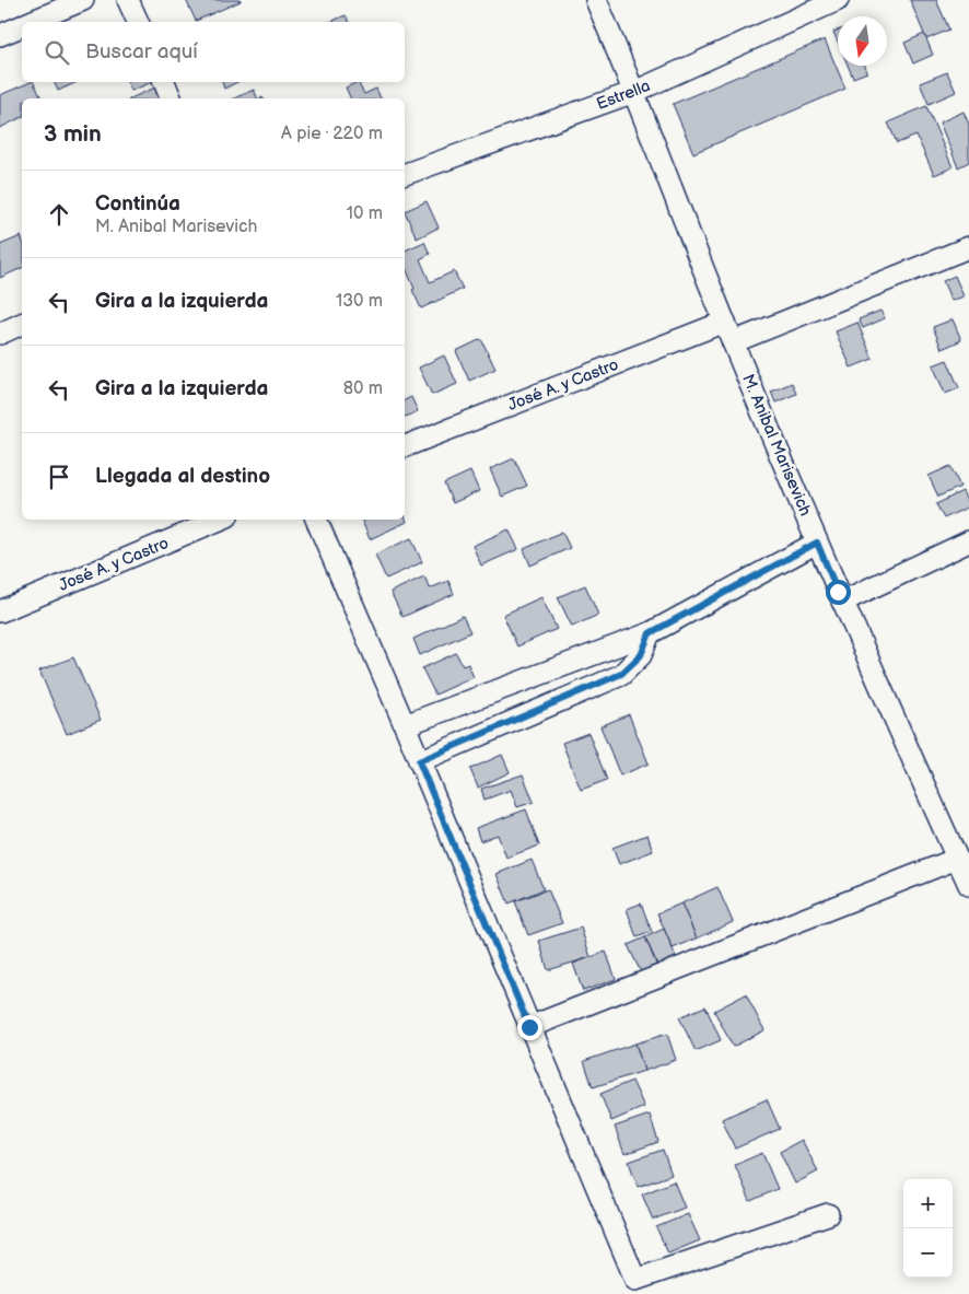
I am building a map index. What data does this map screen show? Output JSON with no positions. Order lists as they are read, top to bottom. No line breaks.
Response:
{"streets":{"street":["Estrella","José A. y Castro","M. Anibal Marisevich"]},"crossings":[["Estrella","M. Anibal Marisevich"],["José A. y Castro","M. Anibal Marisevich"]],"north":"bottom","page":{"search":"Buscar aquí","heading":["3 min","A pie · 220 m"],"list":[["Continúa","M. Anibal Marisevich","10 m"],["Gira a la izquierda","130 m"],["Gira a la izquierda","80 m"],"Llegada al destino"],"map_buttons":["+","−"]}}
